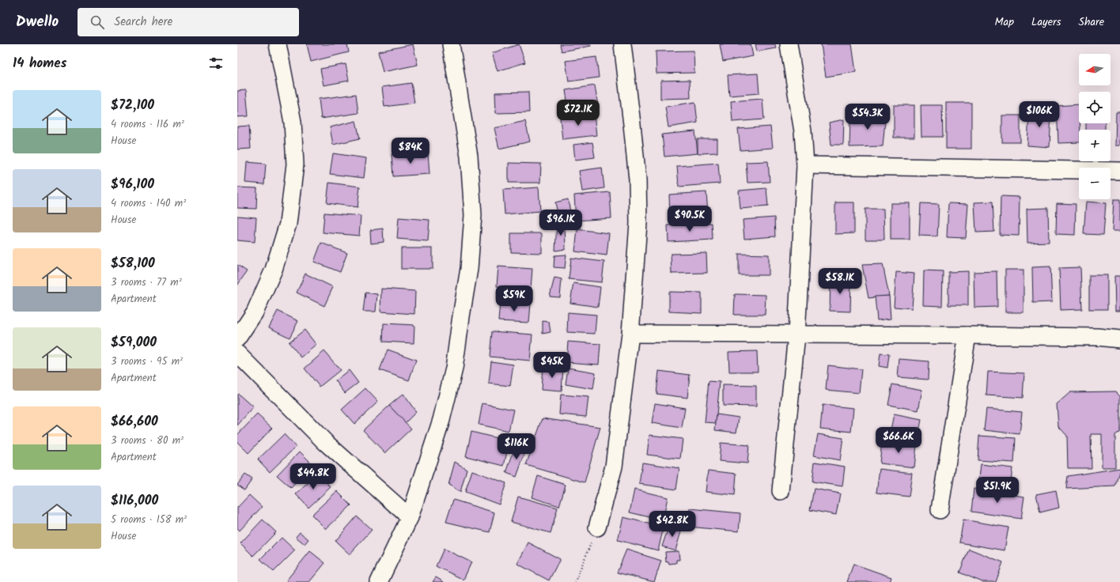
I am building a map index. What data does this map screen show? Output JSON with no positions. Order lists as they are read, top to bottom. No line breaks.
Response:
{"north":"left","page":{"header":"Dwello","search":"Search here","nav":["Map","Layers","Share"],"heading":"14 homes","map_buttons":["+","−"],"list":[{"name":"$72,100","note":"4 rooms · 116 m² · House"},{"name":"$96,100","note":"4 rooms · 140 m² · House"},{"name":"$58,100","note":"3 rooms · 77 m² · Apartment"},{"name":"$59,000","note":"3 rooms · 95 m² · Apartment"},{"name":"$66,600","note":"3 rooms · 80 m² · Apartment"},{"name":"$116,000","note":"5 rooms · 158 m² · House"}],"price":["$72.1K","$106K","$54.3K","$84K","$90.5K","$96.1K","$58.1K","$59K","$45K","$66.6K","$116K","$44.8K","$51.9K","$42.8K"]}}
